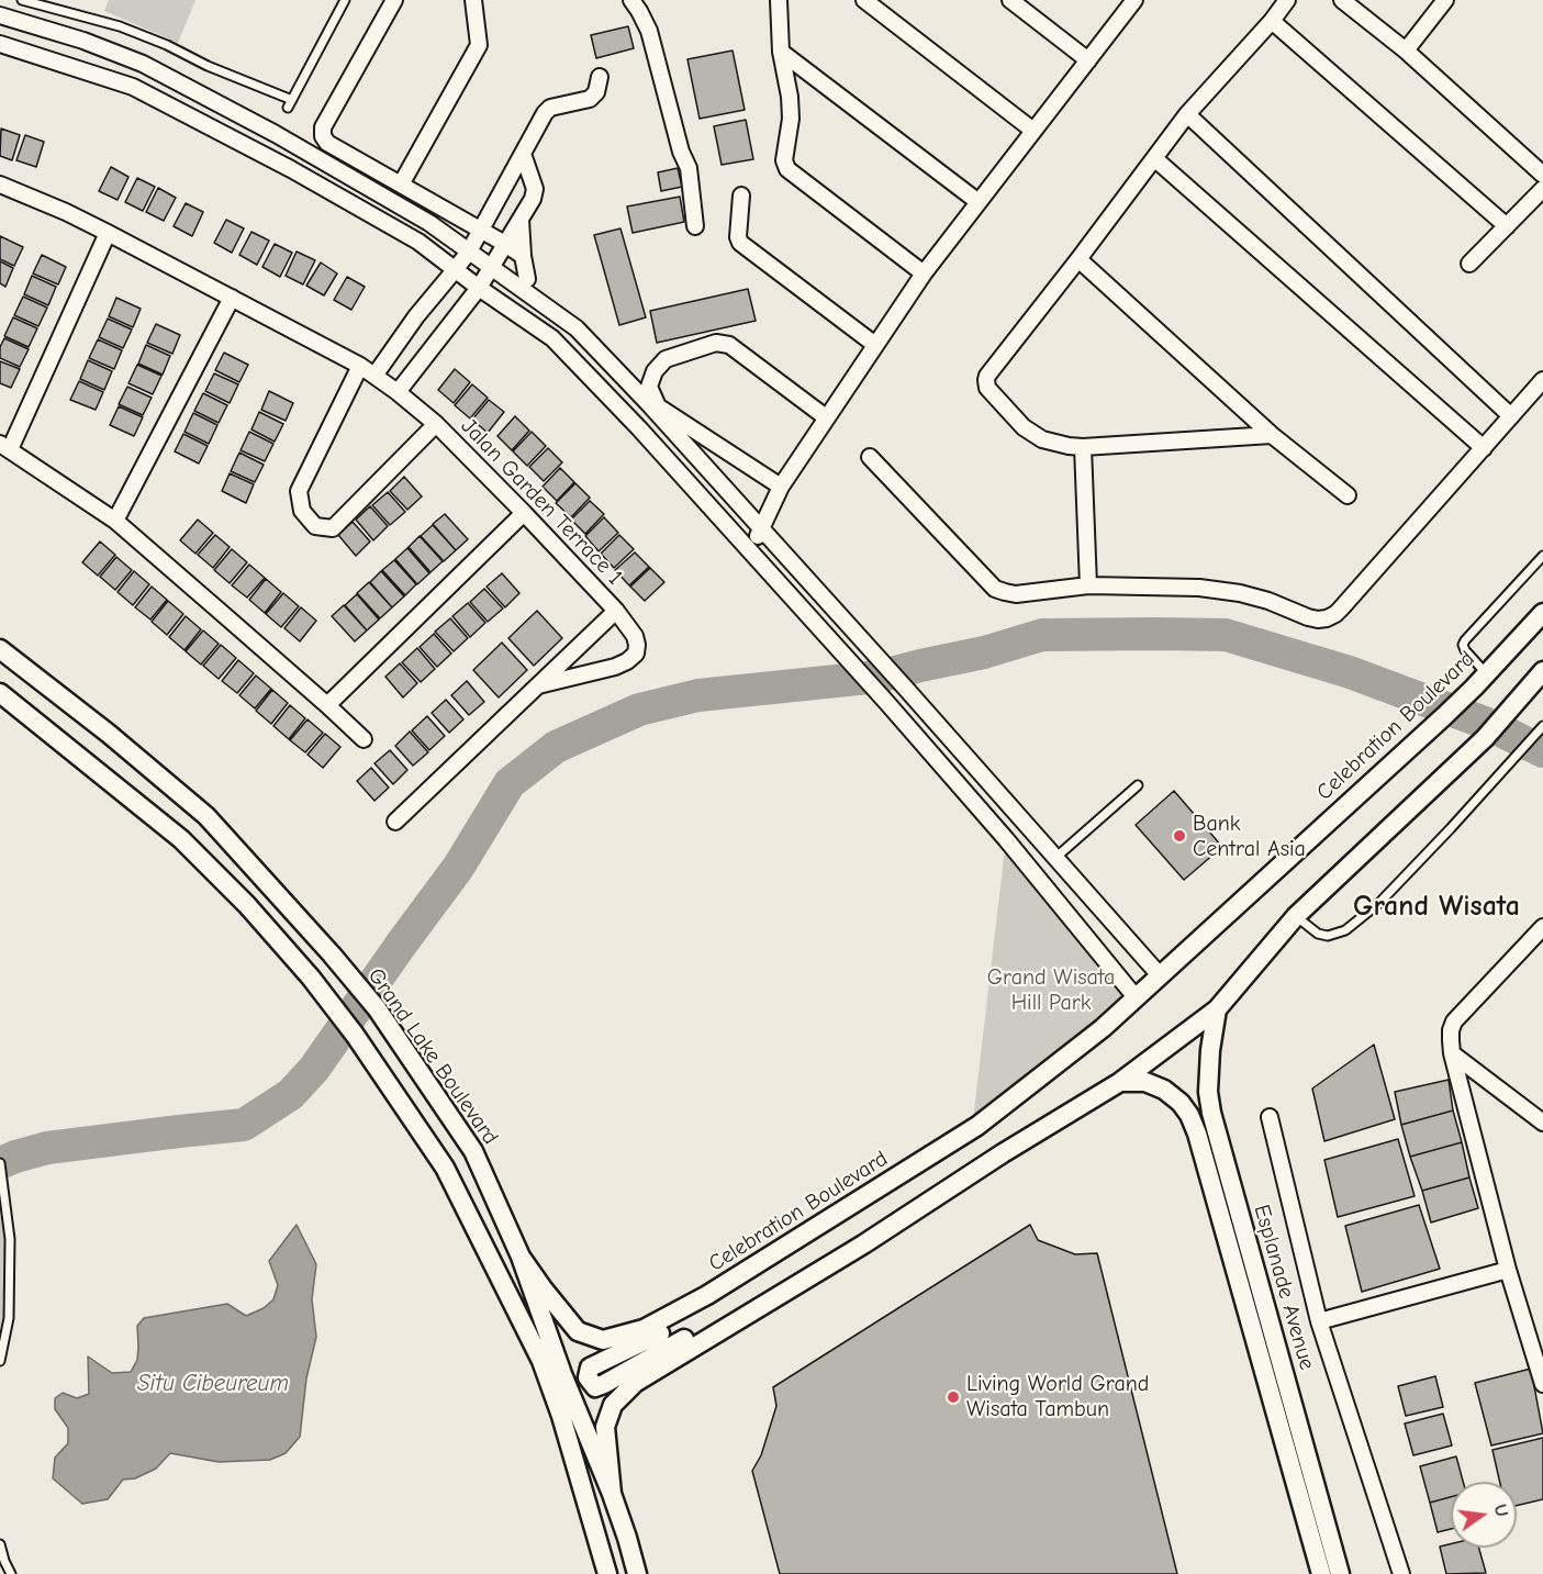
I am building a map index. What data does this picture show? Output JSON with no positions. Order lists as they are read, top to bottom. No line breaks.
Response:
{"streets":{"street":["Jalan Garden Terrace 1","Celebration Boulevard","Grand Lake Boulevard","Esplanade Avenue"]},"crossings":[["Celebration Boulevard","Grand Lake Boulevard"]],"districts":["Grand Wisata"],"water":["Situ Cibeureum"],"parks":["Grand Wisata Hill Park"],"places":["Bank Central Asia","Living World Grand Wisata Tambun"],"north":"right"}
